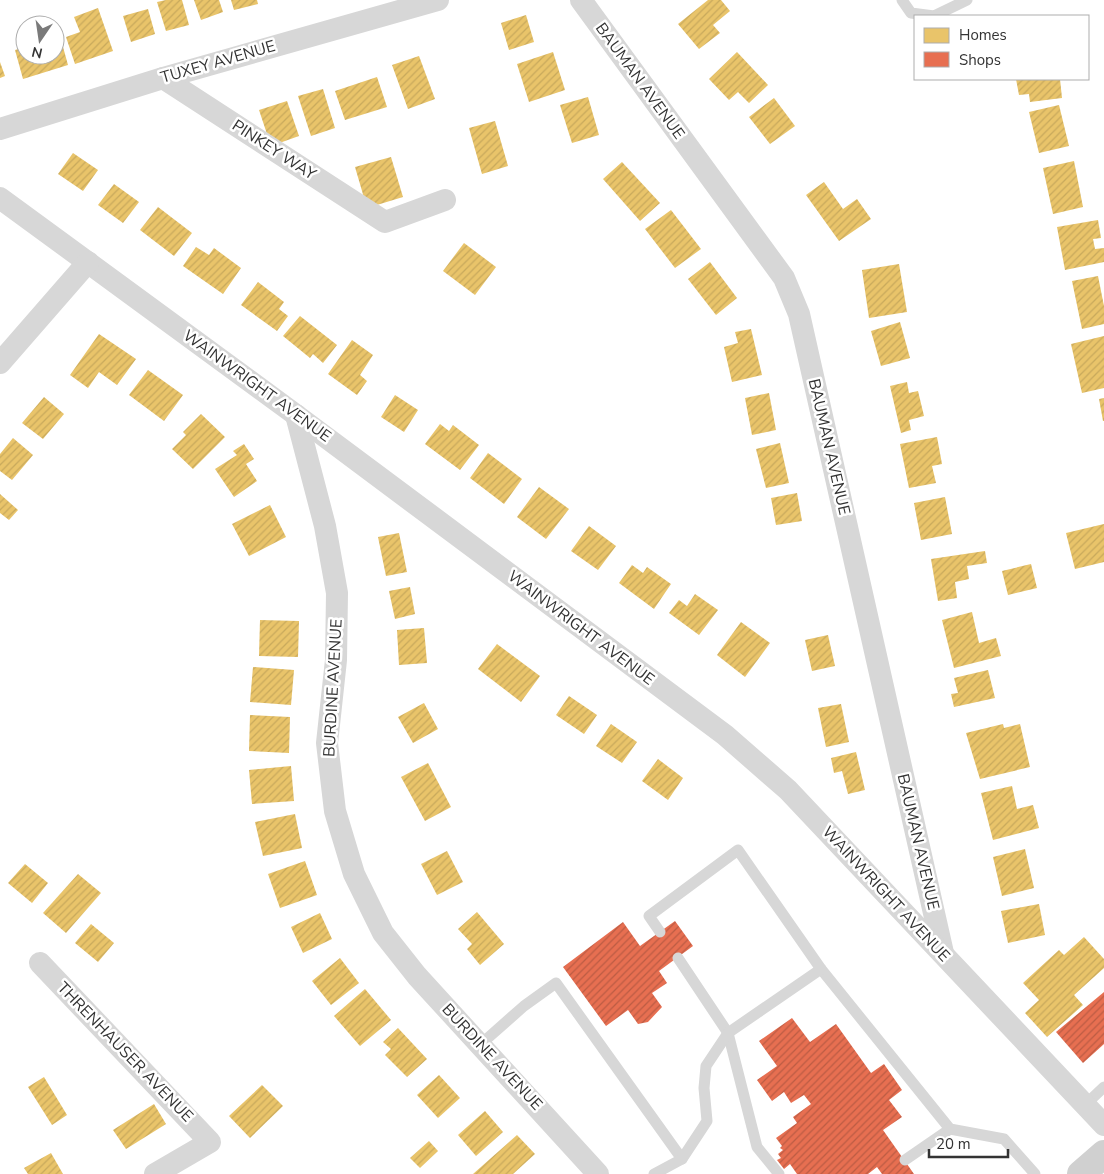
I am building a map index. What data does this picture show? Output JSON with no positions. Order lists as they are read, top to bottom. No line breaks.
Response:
{"streets":{"street":["TUXEY AVENUE","BAUMAN AVENUE","PINKEY WAY","WAINWRIGHT AVENUE","BURDINE AVENUE","THRENHAUSER AVENUE"]},"crossings":[["TUXEY AVENUE","PINKEY WAY"],["BAUMAN AVENUE","WAINWRIGHT AVENUE"],["WAINWRIGHT AVENUE","BURDINE AVENUE"]],"legend":["Homes","Shops"],"scale_bar":"20 m","north":"bottom"}
